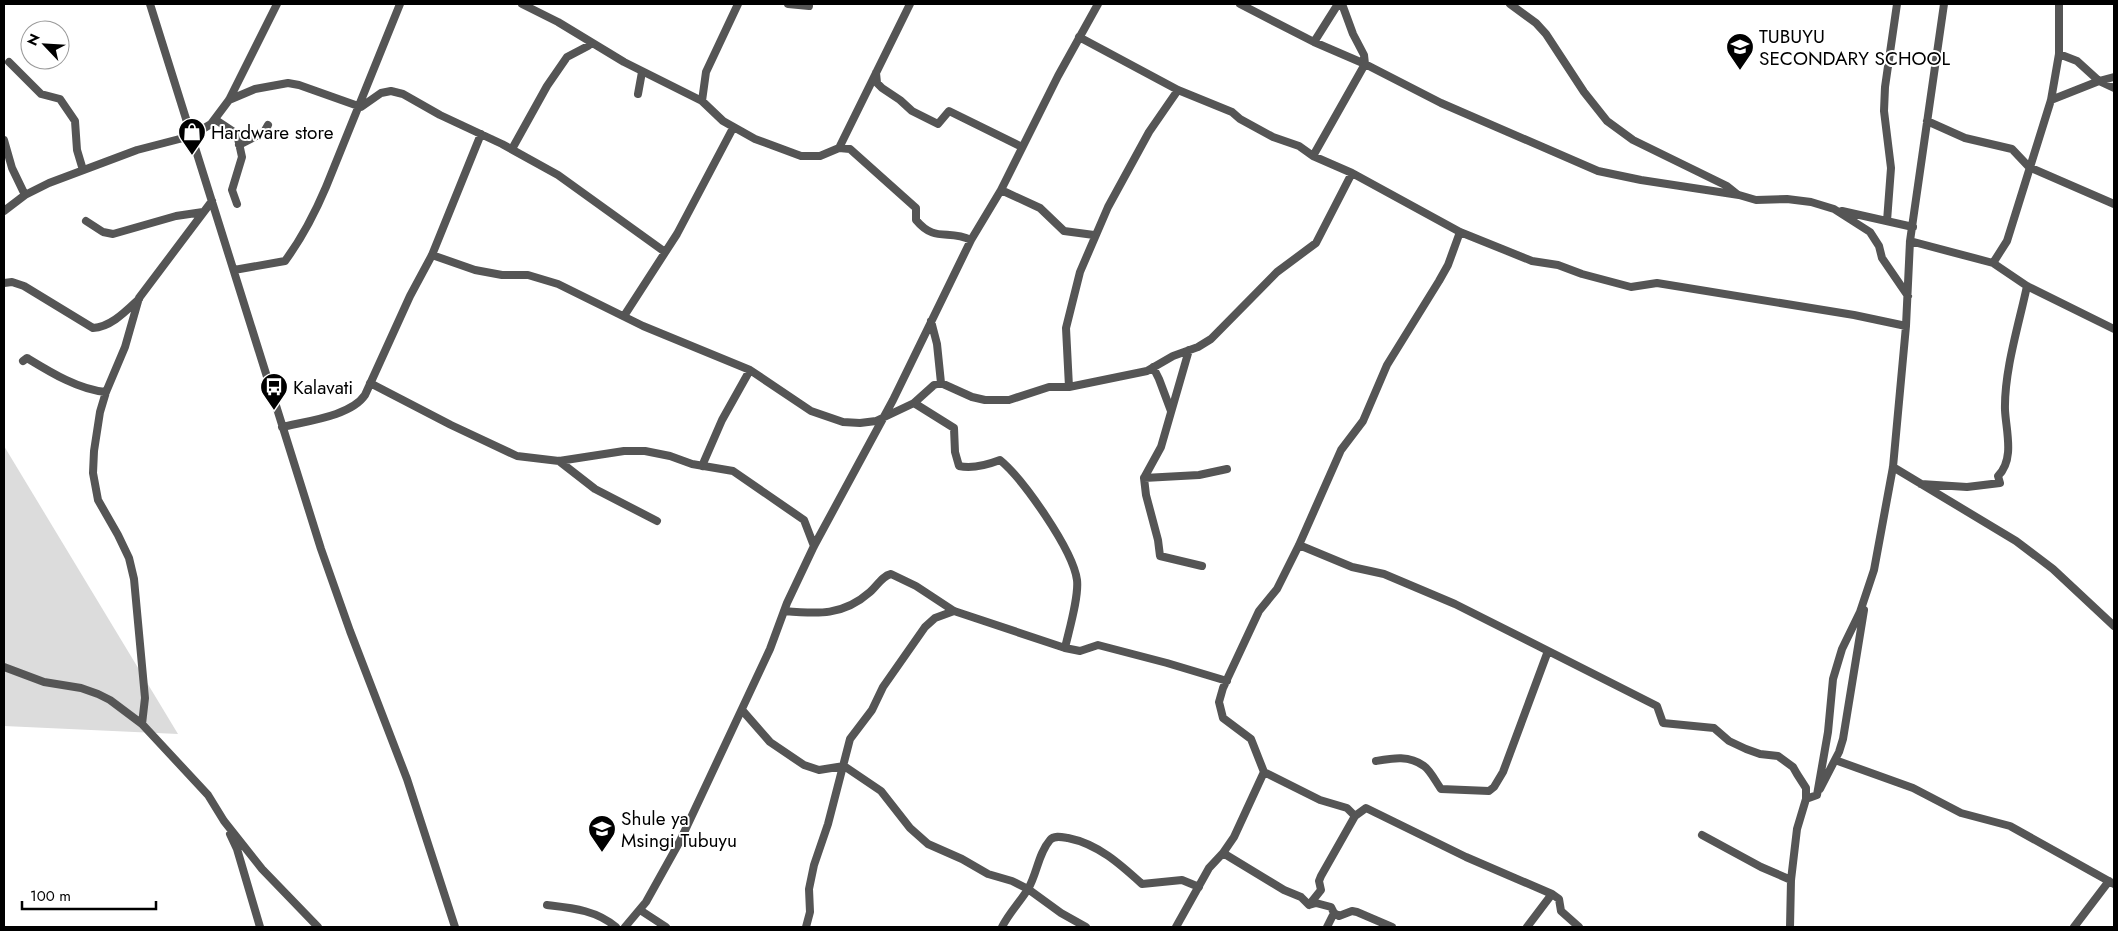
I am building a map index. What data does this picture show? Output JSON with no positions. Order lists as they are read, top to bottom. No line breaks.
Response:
{"places":{"school or university":["TUBUYU SECONDARY SCHOOL","Shule ya Msingi Tubuyu"],"shop":["Hardware store"],"bus stop":["Kalavati"]},"scale_bar":"100 m","north":"top left"}
